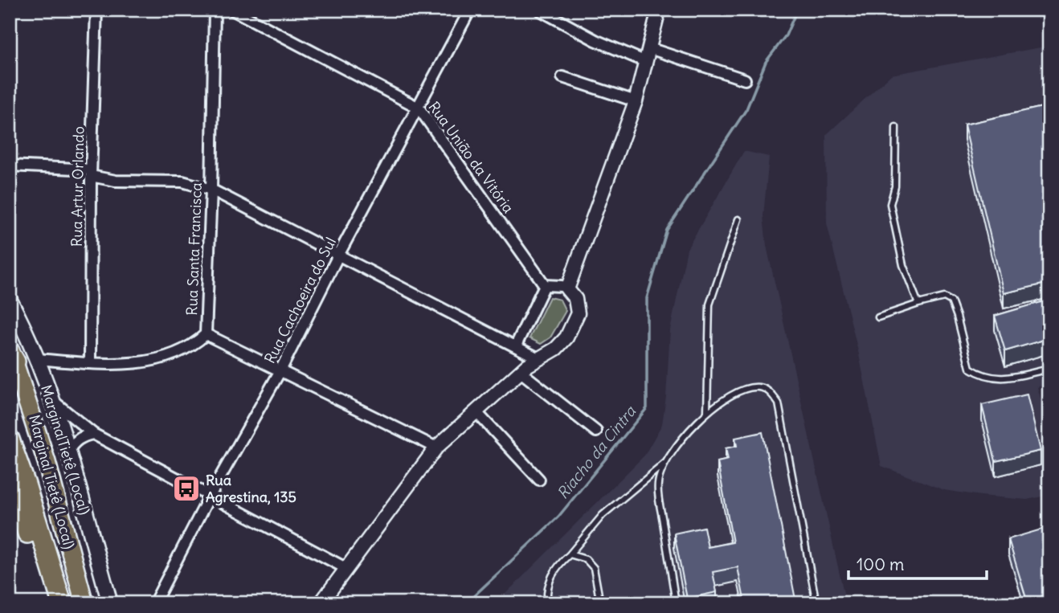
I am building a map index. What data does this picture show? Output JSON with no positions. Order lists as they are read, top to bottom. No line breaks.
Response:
{"streets":{"highway":["Marginal Tietê (Local)"],"main road":["MarginalTietê (Local)"],"street":["Rua União da Vitória","Rua Artur Orlando","Rua Santa Francisca","Rua Cachoeira do Sul"]},"crossings":[["Rua União da Vitória","Rua Cachoeira do Sul"],["Rua Santa Francisca","Rua Cachoeira do Sul"]],"water":["Riacho da Cintra"],"places":{"bus stop":["Rua Agrestina, 135"]},"scale_bar":"100 m"}
